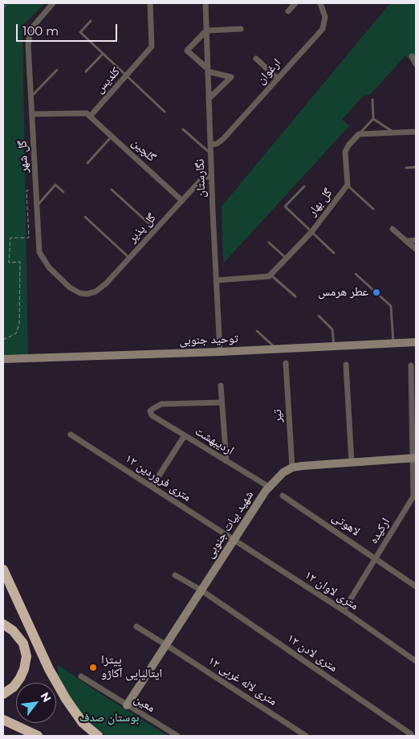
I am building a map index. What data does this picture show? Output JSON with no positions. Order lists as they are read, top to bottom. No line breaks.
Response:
{"streets":{"street":["ارغوان","کلدیس","گلچین","گل شهر","نگارستان","گل بهار","گل پذیر","توحید جنوبی","تیر","اردیبهشت","۱۲ متری فروردین","شهید بیات جنوبی","لاهوتی","ارکیده","۱۲ متری لاوان","۱۲ متری لادن","۱۲ متری لاله غربی","معین"]},"crossings":[["ارغوان","نگارستان"],["کلدیس","گلچین"],["گلچین","گل پذیر"],["گل شهر","گل پذیر"],["نگارستان","گل پذیر"],["نگارستان","توحید جنوبی"],["تیر","شهید بیات جنوبی"],["اردیبهشت","شهید بیات جنوبی"],["۱۲ متری فروردین","شهید بیات جنوبی"],["۱۲ متری فروردین","۱۲ متری لاوان"],["شهید بیات جنوبی","۱۲ متری لاوان"],["شهید بیات جنوبی","۱۲ متری لادن"],["شهید بیات جنوبی","۱۲ متری لاله غربی"],["شهید بیات جنوبی","معین"],["لاهوتی","ارکیده"],["ارکیده","۱۲ متری لاوان"]],"parks":["بوستان صدف"],"places":["عطر هرمس","پیتزا ایتالیایی آکاژو"],"scale_bar":"100 m","north":"top right"}
